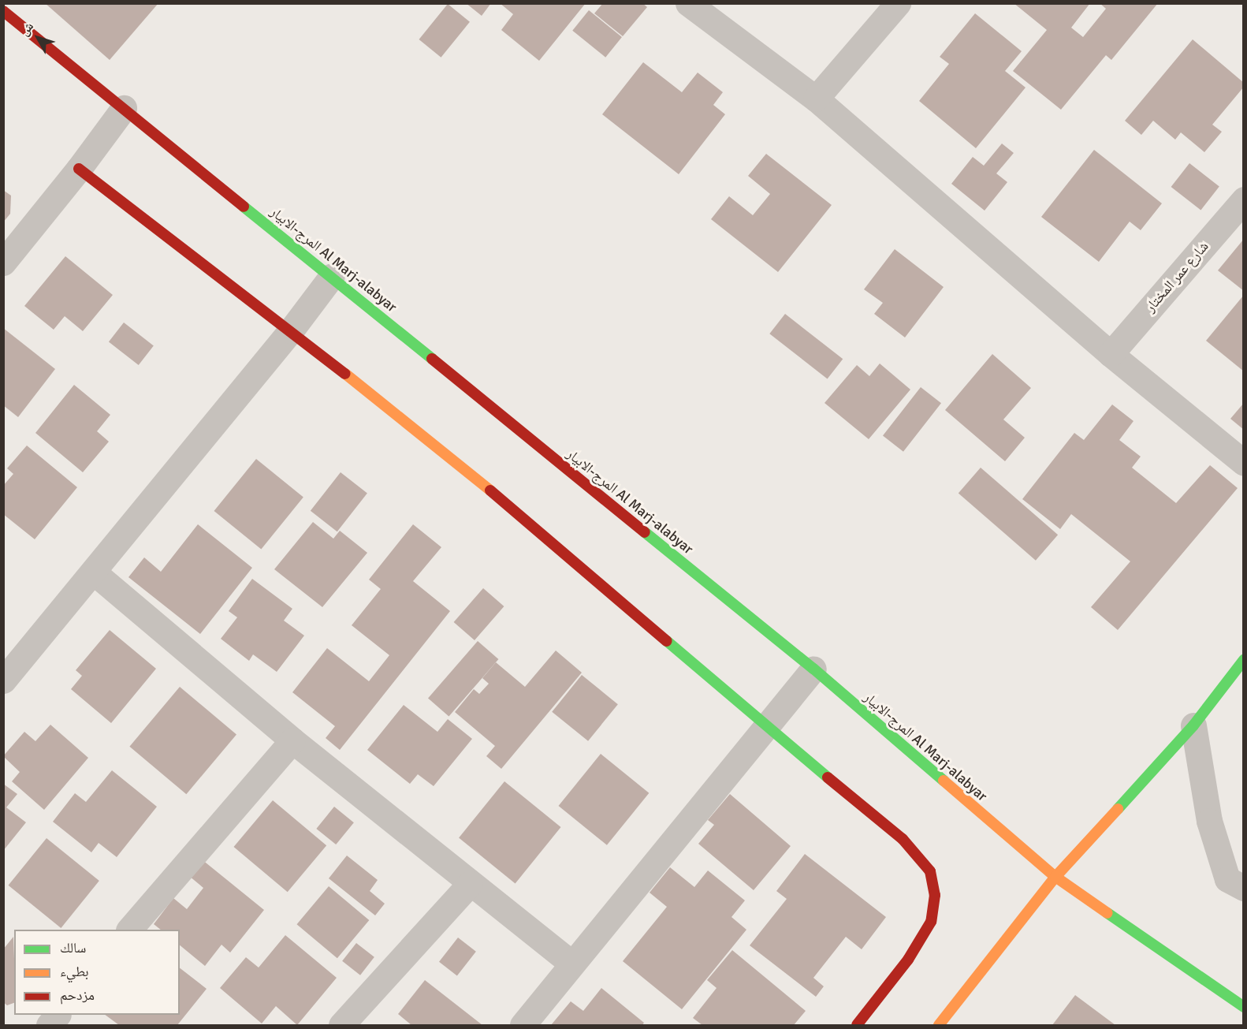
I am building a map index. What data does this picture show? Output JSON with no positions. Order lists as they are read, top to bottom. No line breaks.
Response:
{"streets":{"main road":["المرج-الابيار Al Marj-alabyar"],"street":["شارع عمر المختار"]},"legend":["سالك","بطيء","مزدحم"],"north":"top left"}
